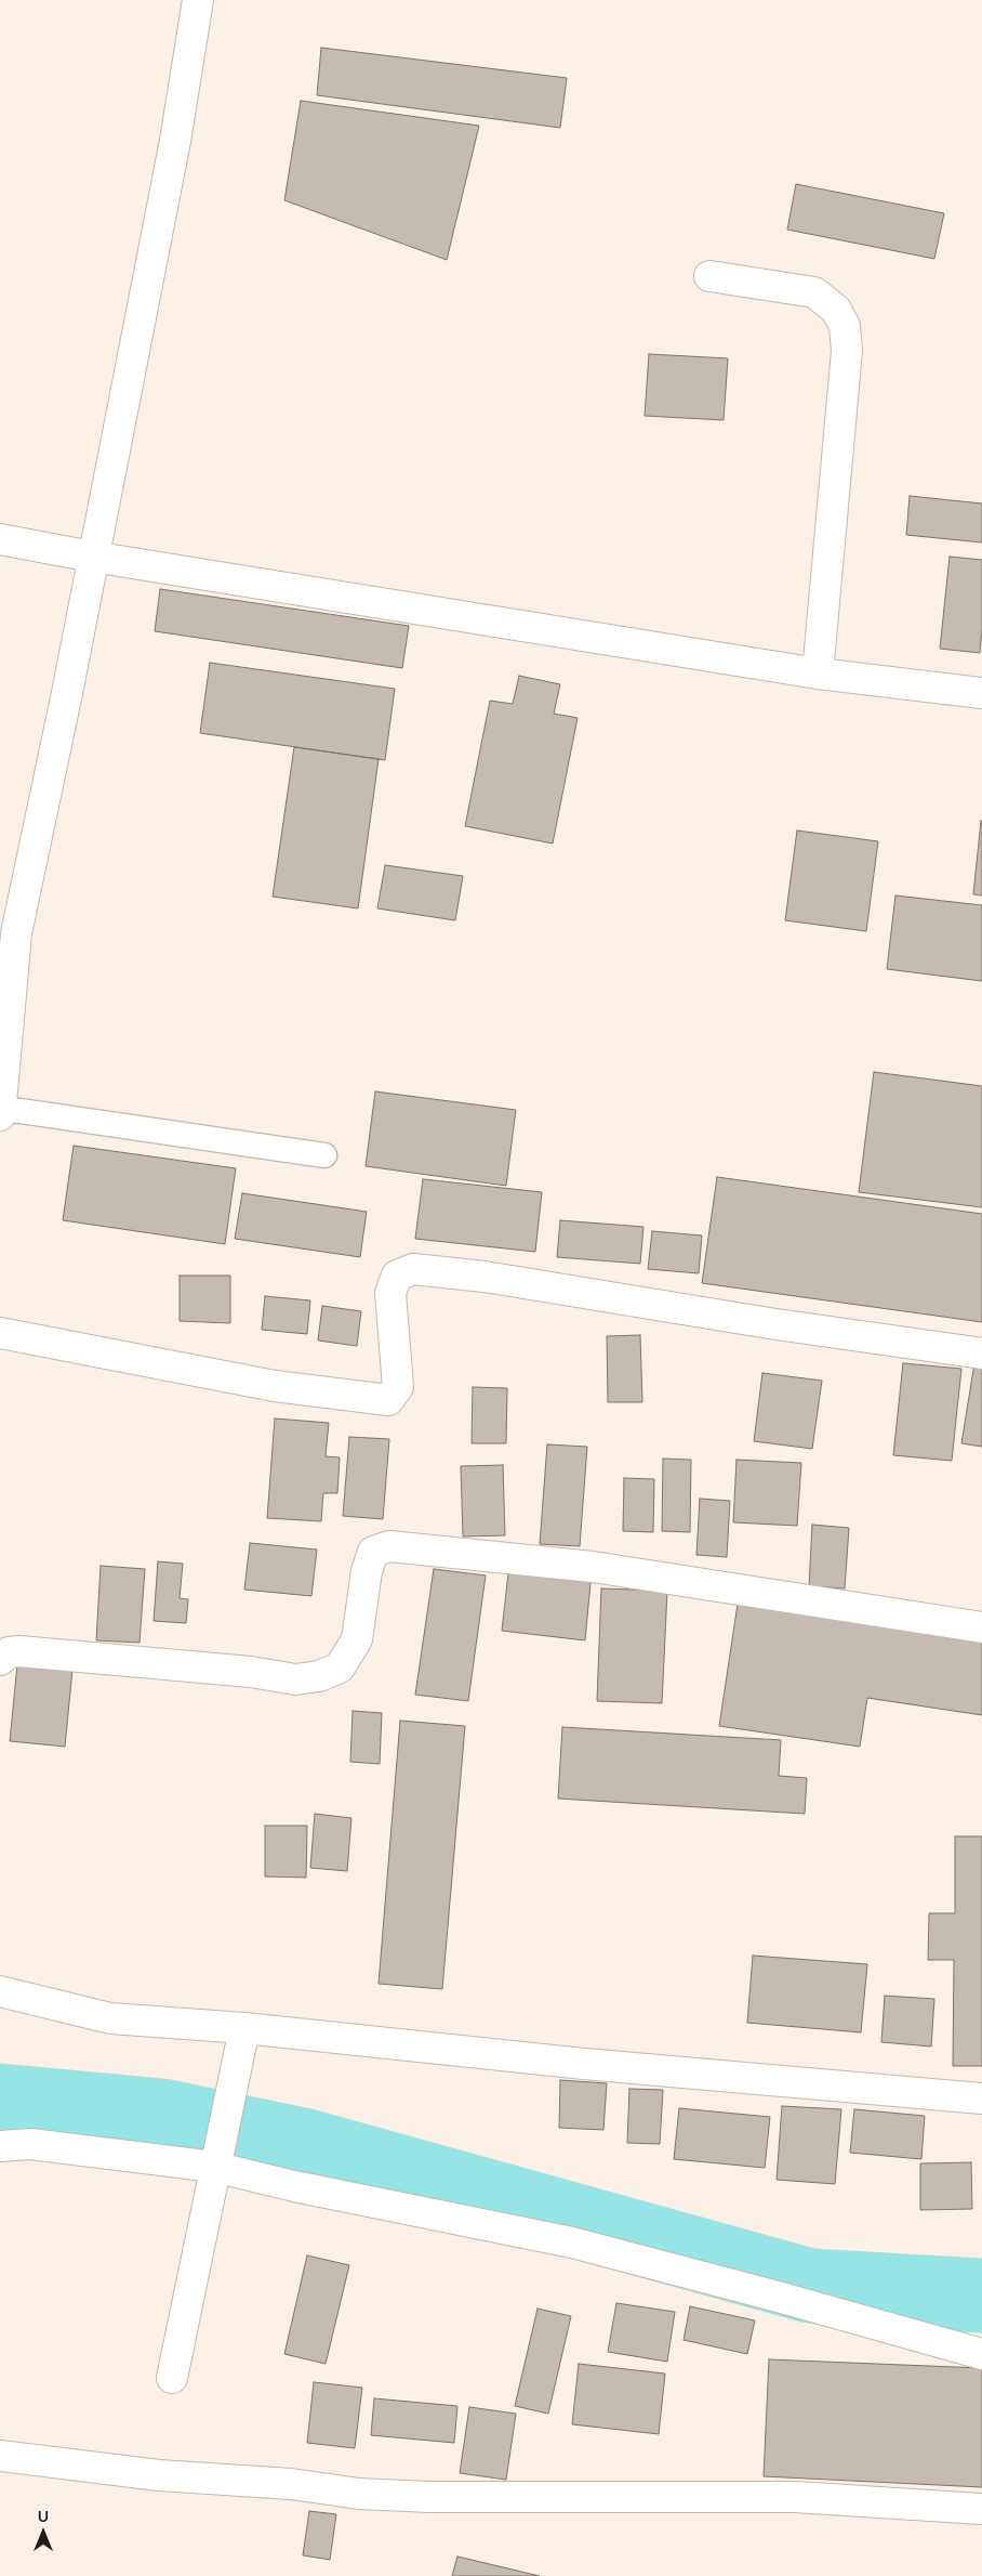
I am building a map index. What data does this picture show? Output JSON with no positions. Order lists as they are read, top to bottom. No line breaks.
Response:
{"north":"top"}
